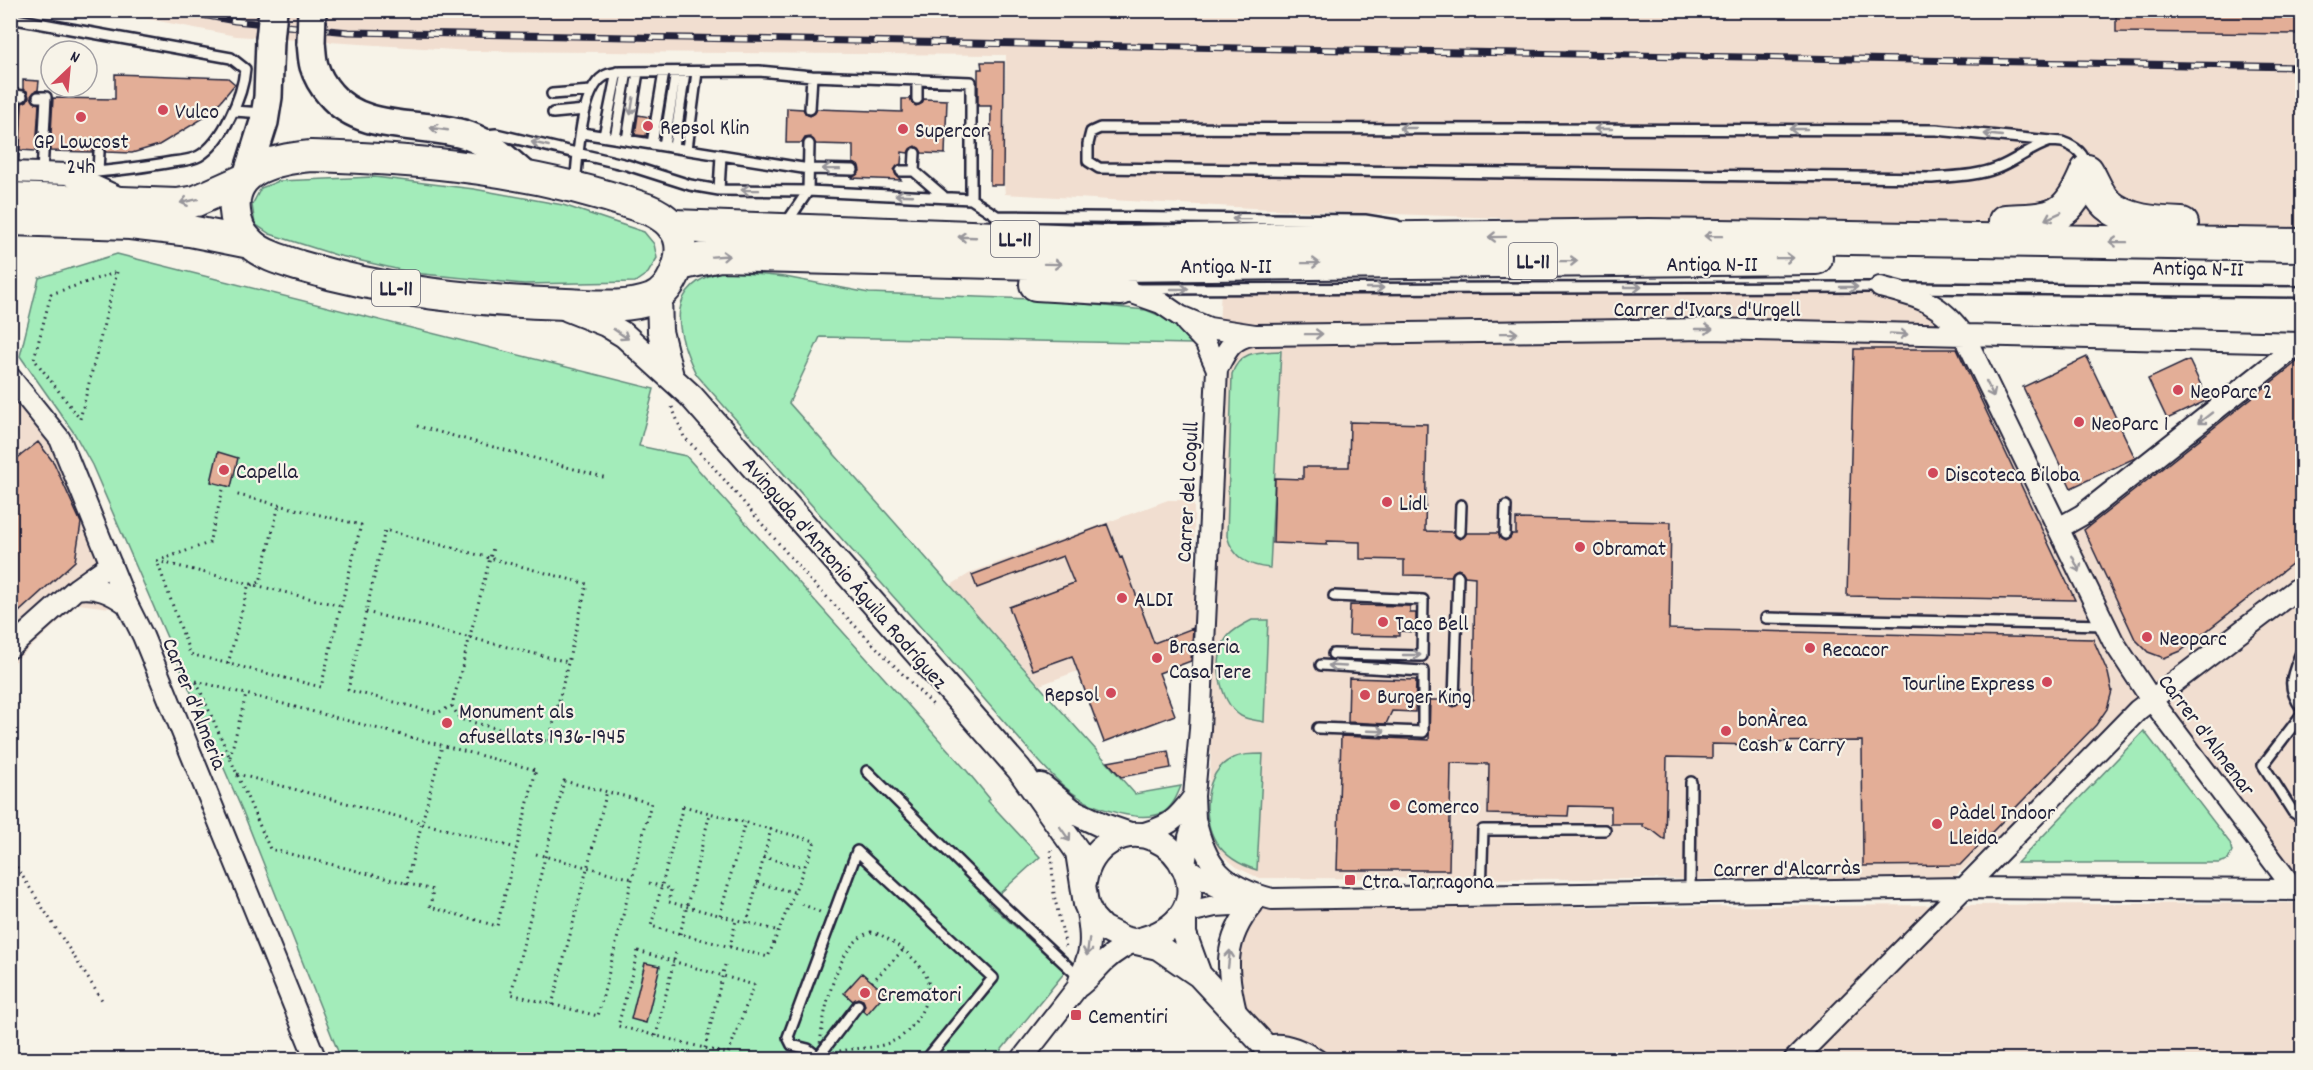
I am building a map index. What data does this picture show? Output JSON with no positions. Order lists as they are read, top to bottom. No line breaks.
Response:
{"streets":{"highway":["LL-11"],"street":["Carrer d'Ivars d'Urgell","Carrer del Cogull","Avinguda d'Antonio Águila Rodríguez","Carrer d'Almeria","Carrer d'Almenar","Carrer d'Alcarràs"],"lane":["Antiga N-II"]},"crossings":[["LL-11","Avinguda d'Antonio Águila Rodríguez"],["Antiga N-II","Carrer d'Ivars d'Urgell"],["Antiga N-II","Carrer d'Almenar"],["Carrer d'Ivars d'Urgell","Carrer d'Almenar"],["Carrer del Cogull","Avinguda d'Antonio Águila Rodríguez"],["Carrer del Cogull","Carrer d'Alcarràs"],["Avinguda d'Antonio Águila Rodríguez","Carrer d'Alcarràs"],["Carrer d'Almenar","Carrer d'Alcarràs"]],"one_way":["Carrer d'Ivars d'Urgell","Carrer d'Almenar"],"places":{"other":["Vulco","GP Lowcost 24h","Repsol Klin","Supercor","NeoParc 2","NeoParc 1","Capella","Discoteca Biloba","Lidl","Obramat","ALDI","Taco Bell","Neoparc","Recacor","Braseria Casa Tere","Tourline Express","Repsol","Burger King","Monument als afusellats 1936-1945","bonÀrea Cash & Carry","Comerco","Pàdel Indoor Lleida","Crematori"],"transit":["Ctra. Tarragona","Cementiri"]},"north":"top right"}
